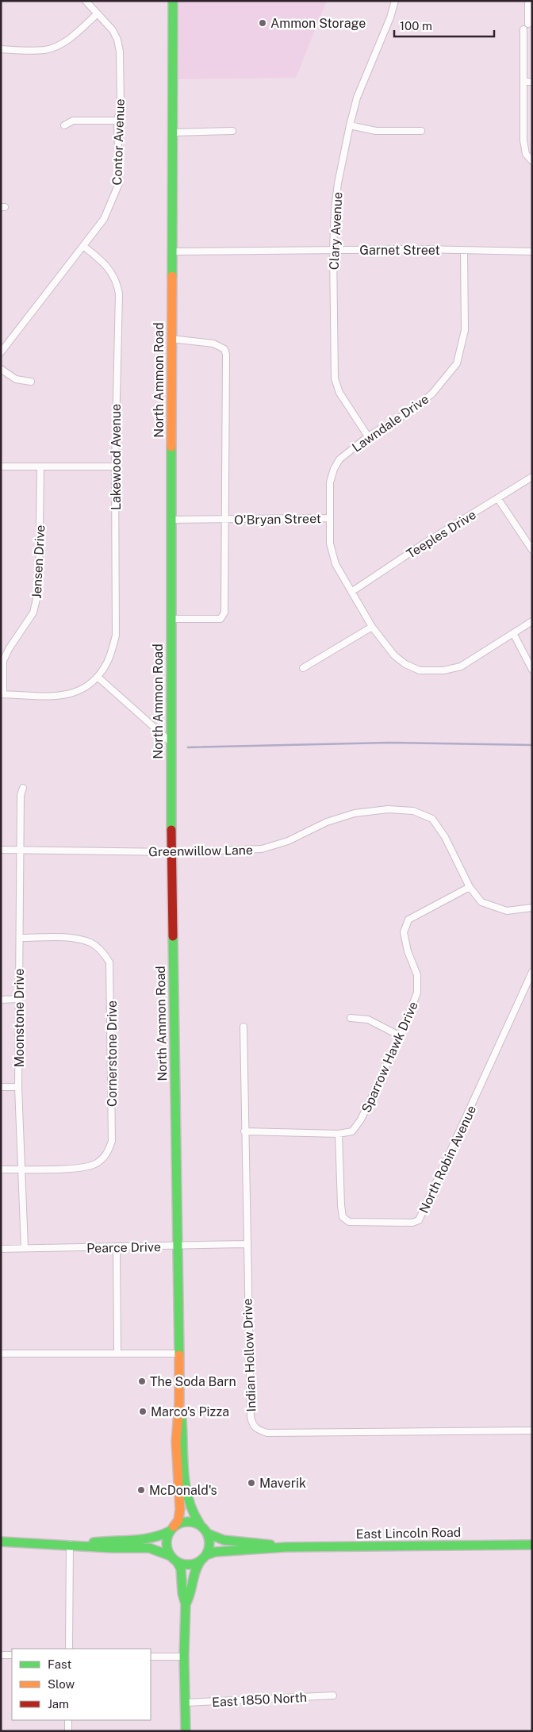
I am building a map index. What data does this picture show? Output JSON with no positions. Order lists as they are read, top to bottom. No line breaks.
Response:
{"streets":{"main road":["North Ammon Road","East Lincoln Road"],"street":["Contor Avenue","Clary Avenue","Garnet Street","Lawndale Drive","Lakewood Avenue","O'Bryan Street","Teeples Drive","Jensen Drive","Greenwillow Lane","Moonstone Drive","Cornerstone Drive","Sparrow Hawk Drive","North Robin Avenue","Pearce Drive","Indian Hollow Drive","East 1850 North"]},"crossings":[["Contor Avenue","Lakewood Avenue"],["Clary Avenue","Garnet Street"],["Clary Avenue","Lawndale Drive"],["Garnet Street","North Ammon Road"],["Garnet Street","Lawndale Drive"],["North Ammon Road","O'Bryan Street"],["North Ammon Road","Greenwillow Lane"],["North Ammon Road","Pearce Drive"],["North Ammon Road","East Lincoln Road"],["Lawndale Drive","O'Bryan Street"],["Lawndale Drive","Teeples Drive"],["Greenwillow Lane","Moonstone Drive"],["Greenwillow Lane","Sparrow Hawk Drive"],["Moonstone Drive","Cornerstone Drive"],["Moonstone Drive","Pearce Drive"],["Sparrow Hawk Drive","North Robin Avenue"],["Sparrow Hawk Drive","Indian Hollow Drive"],["Pearce Drive","Indian Hollow Drive"]],"places":["Ammon Storage","The Soda Barn","Marco's Pizza","Maverik","McDonald's"],"legend":["Fast","Slow","Jam"],"scale_bar":"100 m"}
